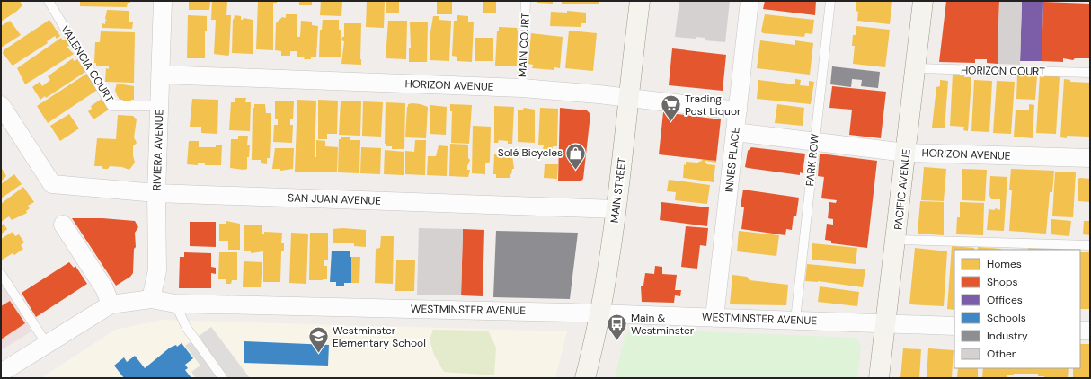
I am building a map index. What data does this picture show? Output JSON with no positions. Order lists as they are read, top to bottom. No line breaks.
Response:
{"streets":{"street":["HORIZON AVENUE","RIVIERA AVENUE","INNES PLACE","PACIFIC AVENUE","MAIN STREET","SAN JUAN AVENUE","WESTMINSTER AVENUE"],"lane":["MAIN COURT","VALENCIA COURT","HORIZON COURT","PARK ROW"]},"crossings":[["MAIN COURT","HORIZON AVENUE"],["VALENCIA COURT","RIVIERA AVENUE"],["HORIZON COURT","PACIFIC AVENUE"],["HORIZON AVENUE","RIVIERA AVENUE"],["HORIZON AVENUE","INNES PLACE"],["HORIZON AVENUE","PARK ROW"],["HORIZON AVENUE","PACIFIC AVENUE"],["HORIZON AVENUE","MAIN STREET"],["RIVIERA AVENUE","SAN JUAN AVENUE"],["RIVIERA AVENUE","WESTMINSTER AVENUE"],["INNES PLACE","WESTMINSTER AVENUE"],["PARK ROW","WESTMINSTER AVENUE"],["PACIFIC AVENUE","WESTMINSTER AVENUE"],["MAIN STREET","SAN JUAN AVENUE"],["MAIN STREET","WESTMINSTER AVENUE"]],"places":{"supermarket":["Trading Post Liquor"],"shop":["Solé Bicycles"],"bus stop":["Main & Westminster"],"school or university":["Westminster Elementary School"]},"legend":["Homes","Shops","Offices","Schools","Industry","Other"]}
